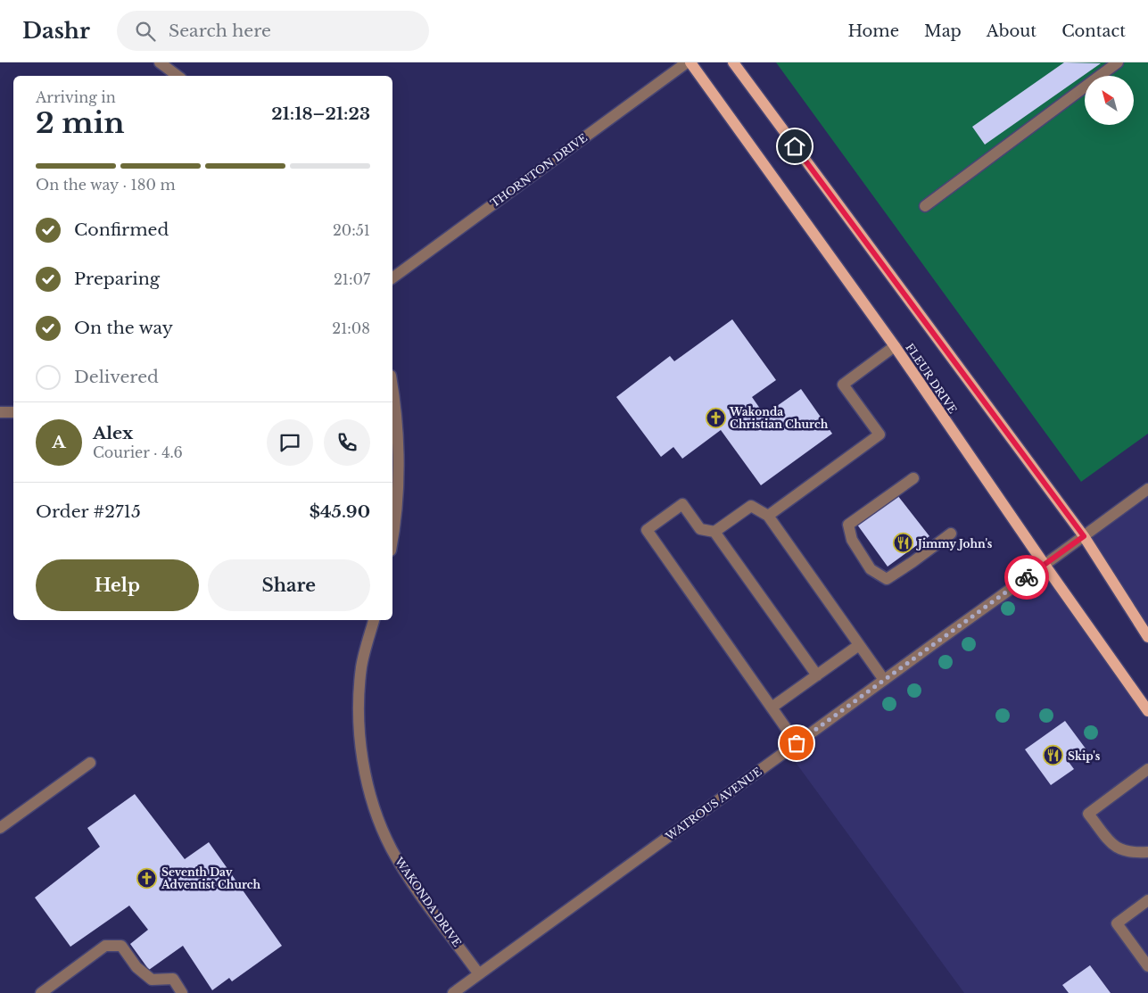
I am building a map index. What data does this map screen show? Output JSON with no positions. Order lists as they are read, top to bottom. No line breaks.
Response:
{"streets":{"main road":["FLEUR DRIVE"],"street":["THORNTON DRIVE","WATROUS AVENUE","WAKONDA DRIVE"]},"crossings":[["THORNTON DRIVE","FLEUR DRIVE"],["FLEUR DRIVE","WATROUS AVENUE"],["WATROUS AVENUE","WAKONDA DRIVE"]],"places":{"church":["Wakonda Christian Church","Seventh Day Adventist Church"],"restaurant":["Jimmy John's","Skip's"]},"north":"top left","page":{"header":"Dashr","search":"Search here","nav":["Home","Map","About","Contact"],"heading":["2 min","Arriving in","21:18–21:23"],"panel":["Alex","Courier · 4.6","Order #2715","$45.90"],"bar":"On the way · 180 m","list":[["Confirmed","20:51"],["Preparing","21:07"],["On the way","21:08"],"Delivered"],"round":"A","buttons":["Help","Share"]}}
